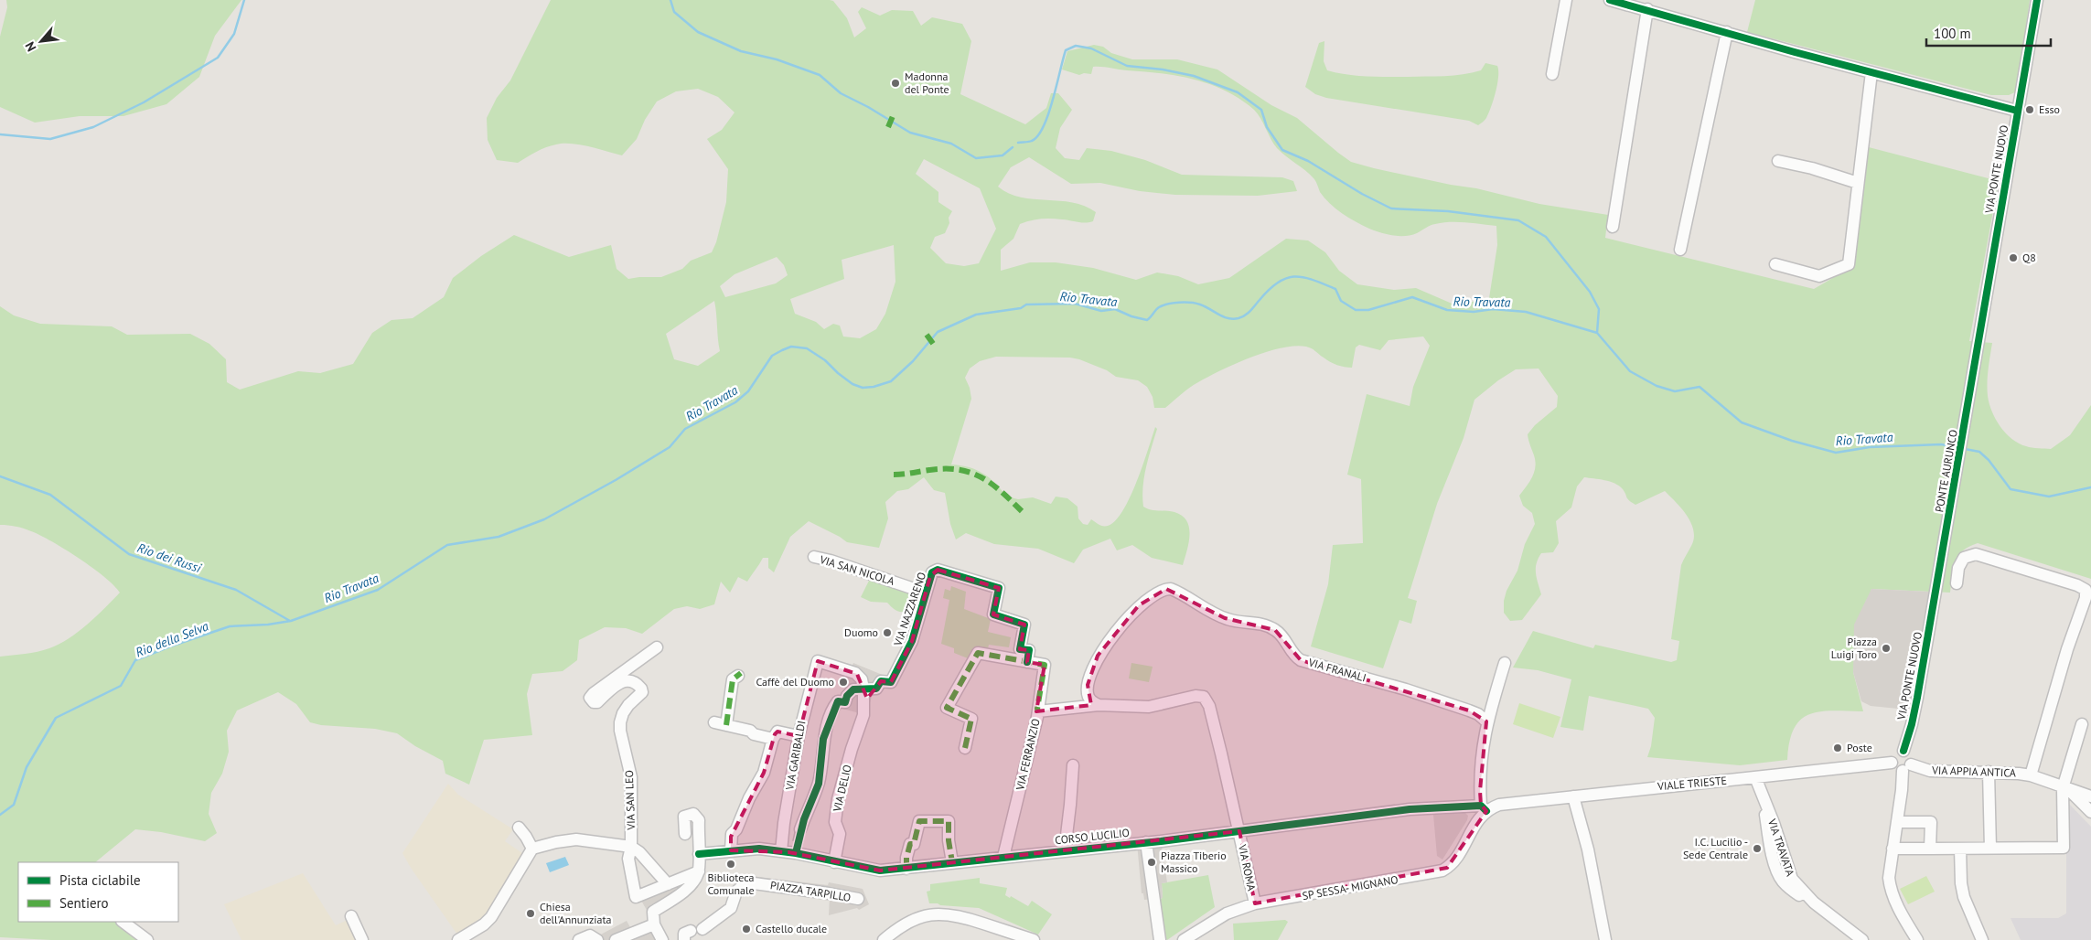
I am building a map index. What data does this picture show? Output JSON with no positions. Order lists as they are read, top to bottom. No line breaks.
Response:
{"streets":{"street":["VIA PONTE NUOVO","PONTE AURUNCO","VIA SAN NICOLA","VIA NAZZARENO","VIA FRANALI","VIA FERRANZIO","VIA GARIBALDI","VIA APPIA ANTICA","VIALE TRIESTE","VIA DELIO","VIA SAN LEO","CORSO LUCILIO","VIA TRAVATA","VIA ROMA","SP SESSA- MIGNANO","PIAZZA TARPILLO"]},"crossings":[["VIA PONTE NUOVO","PONTE AURUNCO"],["VIA PONTE NUOVO","VIA APPIA ANTICA"],["VIA PONTE NUOVO","VIALE TRIESTE"],["VIA SAN NICOLA","VIA NAZZARENO"],["VIA NAZZARENO","VIA GARIBALDI"],["VIA NAZZARENO","VIA DELIO"],["VIA FRANALI","VIA FERRANZIO"],["VIA FERRANZIO","CORSO LUCILIO"],["VIA FERRANZIO","VIA ROMA"],["VIA GARIBALDI","VIA DELIO"],["VIA GARIBALDI","CORSO LUCILIO"],["VIA APPIA ANTICA","VIALE TRIESTE"],["VIALE TRIESTE","CORSO LUCILIO"],["VIALE TRIESTE","VIA TRAVATA"],["VIALE TRIESTE","SP SESSA- MIGNANO"],["VIA DELIO","CORSO LUCILIO"],["CORSO LUCILIO","VIA ROMA"],["CORSO LUCILIO","SP SESSA- MIGNANO"],["VIA ROMA","SP SESSA- MIGNANO"]],"water":["Rio Travata","Rio dei Russi","Rio della Selva"],"places":["Madonna del Ponte","Esso","Q8","Duomo","Piazza Luigi Toro","Caffè del Duomo","Poste","I.C. Lucilio - Sede Centrale","Piazza Tiberio Massico","Biblioteca Comunale","Chiesa dell'Annunziata","Castello ducale"],"legend":["Pista ciclabile","Sentiero"],"scale_bar":"100 m","north":"bottom left"}
